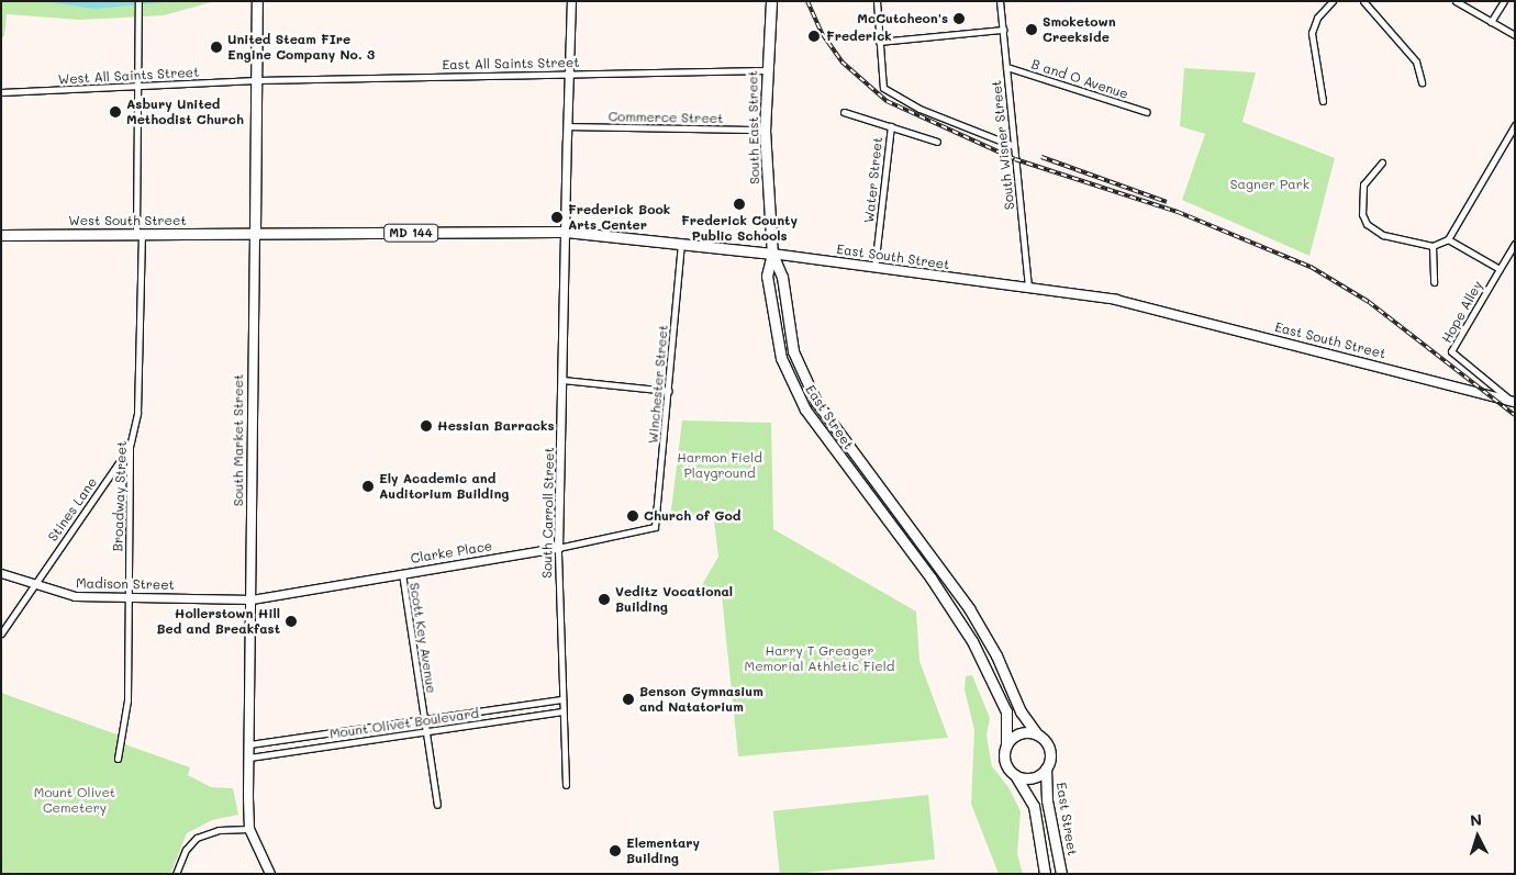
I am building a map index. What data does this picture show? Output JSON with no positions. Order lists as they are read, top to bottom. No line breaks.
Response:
{"streets":{"main road":["South East Street","West South Street","MD 144","East South Street","East Street","South Market Street"],"street":["East All Saints Street","West All Saints Street","B and O Avenue","Commerce Street","South Wisner Street","Water Street","Hope Alley","Winchester Street","Broadway Street","Stines Lane","South Carroll Street","Clarke Place","Madison Street","Scott Key Avenue","Mount Olivet Boulevard"]},"crossings":[["East All Saints Street","West All Saints Street"],["East All Saints Street","South East Street"],["East All Saints Street","South Market Street"],["East All Saints Street","South Carroll Street"],["West All Saints Street","South Market Street"],["West All Saints Street","Broadway Street"],["B and O Avenue","South Wisner Street"],["Commerce Street","South East Street"],["Commerce Street","South Carroll Street"],["South East Street","East South Street"],["South East Street","East Street"],["South Wisner Street","East South Street"],["Water Street","East South Street"],["West South Street","East South Street"],["West South Street","South Market Street"],["West South Street","Broadway Street"],["East South Street","Hope Alley"],["East South Street","Winchester Street"],["East South Street","East Street"],["East South Street","South Market Street"],["East South Street","South Carroll Street"],["Winchester Street","Clarke Place"],["South Market Street","Clarke Place"],["South Market Street","Madison Street"],["South Market Street","Mount Olivet Boulevard"],["Broadway Street","Stines Lane"],["Broadway Street","Madison Street"],["Stines Lane","Madison Street"],["South Carroll Street","Clarke Place"],["South Carroll Street","Mount Olivet Boulevard"],["Clarke Place","Madison Street"],["Clarke Place","Scott Key Avenue"],["Scott Key Avenue","Mount Olivet Boulevard"]],"parks":["Sagner Park","Harmon Field Playground","Harry T Greager Memorial Athletic Field","Mount Olivet Cemetery"],"places":["McCutcheon's","Smoketown Creekside","Frederick","United Steam FIre Engine Company No. 3","Asbury United Methodist Church","Frederick County Public Schools","Frederick Book Arts Center","Hessian Barracks","Ely Academic and Auditorium Building","Church of God","Veditz Vocational Building","Hollerstown Hill Bed and Breakfast","Benson Gymnasium and Natatorium","Elementary Building"],"north":"top"}
